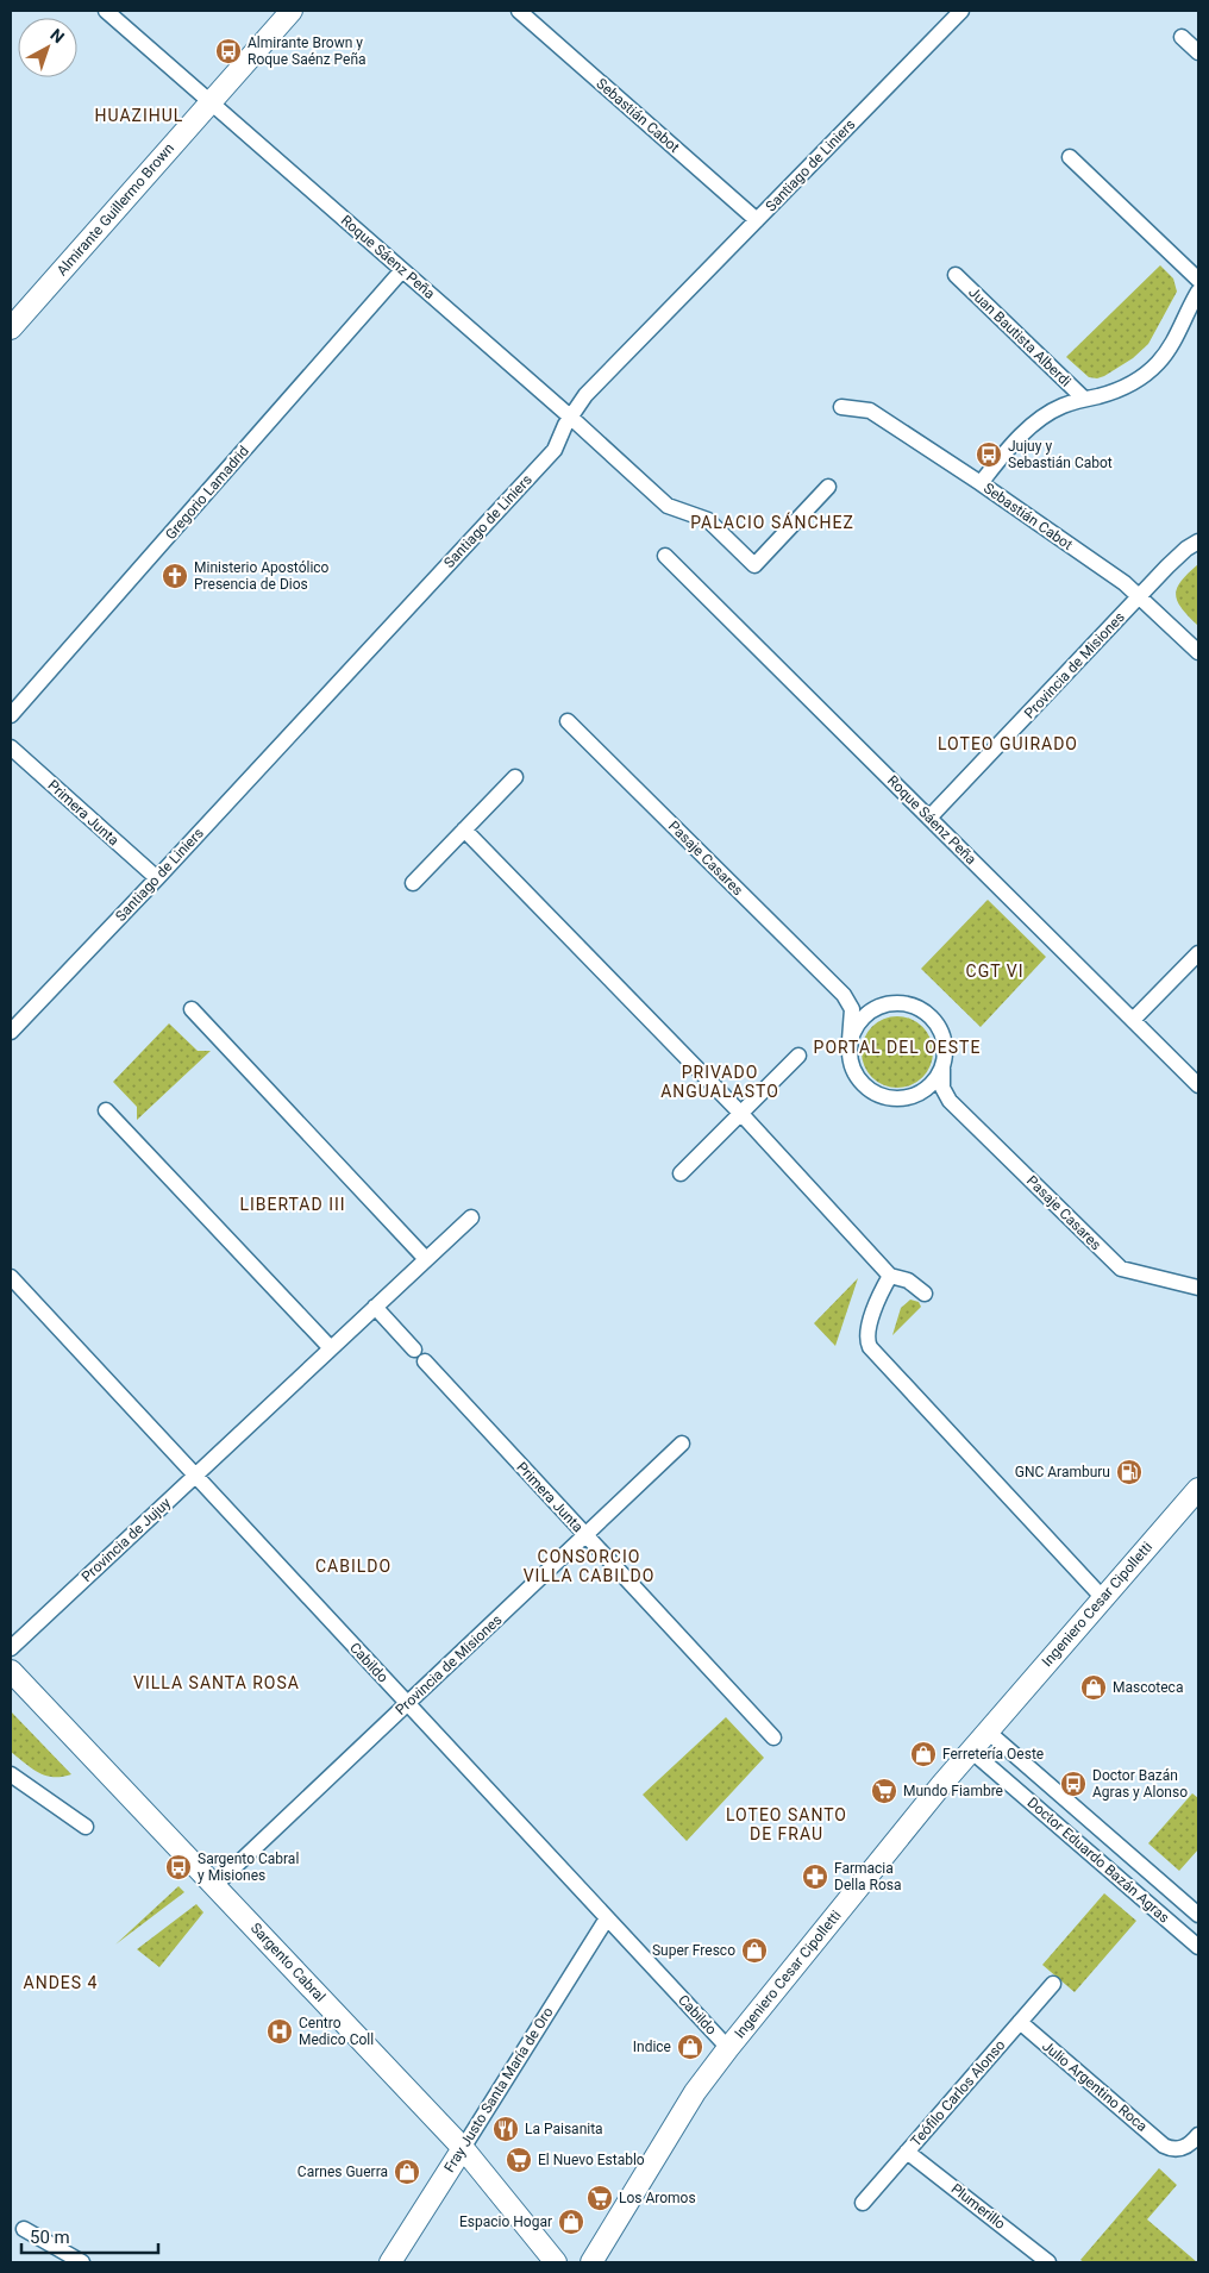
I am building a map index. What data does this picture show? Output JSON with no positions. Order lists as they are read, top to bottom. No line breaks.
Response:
{"streets":{"main road":["Almirante Guillermo Brown","Ingeniero Cesar Cipolletti","Sargento Cabral","Fray Justo Santa María de Oro"],"street":["Sebastián Cabot","Santiago de Liniers","Roque Sáenz Peña","Juan Bautista Alberdi","Gregorio Lamadrid","Provincia de Misiones","Primera Junta","Pasaje Casares","Provincia de Jujuy","Cabildo","Doctor Eduardo Bazán Agras","Julio Argentino Roca","Teófilo Carlos Alonso","Plumerillo"]},"crossings":[["Sebastián Cabot","Santiago de Liniers"],["Sebastián Cabot","Provincia de Misiones"],["Santiago de Liniers","Roque Sáenz Peña"],["Santiago de Liniers","Primera Junta"],["Almirante Guillermo Brown","Roque Sáenz Peña"],["Roque Sáenz Peña","Gregorio Lamadrid"],["Roque Sáenz Peña","Provincia de Misiones"],["Provincia de Misiones","Primera Junta"],["Provincia de Misiones","Cabildo"],["Provincia de Misiones","Sargento Cabral"],["Provincia de Jujuy","Cabildo"],["Ingeniero Cesar Cipolletti","Cabildo"],["Ingeniero Cesar Cipolletti","Doctor Eduardo Bazán Agras"],["Cabildo","Fray Justo Santa María de Oro"],["Sargento Cabral","Fray Justo Santa María de Oro"],["Julio Argentino Roca","Teófilo Carlos Alonso"],["Teófilo Carlos Alonso","Plumerillo"]],"districts":["HUAZIHUL","PALACIO SÁNCHEZ","LOTEO GUIRADO","CGT VI","PORTAL DEL OESTE","PRIVADO ANGUALASTO","LIBERTAD III","CONSORCIO VILLA CABILDO","CABILDO","VILLA SANTA ROSA","LOTEO SANTO DE FRAU","ANDES 4"],"places":{"bus stop":["Almirante Brown y Roque Saénz Peña","Jujuy y Sebastián Cabot","Doctor Bazán Agras y Alonso","Sargento Cabral y Misiones"],"church":["Ministerio Apostólico Presencia de Dios"],"fuel station":["GNC Aramburu"],"shop":["Mascoteca","Ferretería Oeste","Super Fresco","Indice","Carnes Guerra","Espacio Hogar"],"supermarket":["Mundo Fiambre","El Nuevo Establo","Los Aromos"],"pharmacy":["Farmacia Della Rosa"],"hospital":["Centro Medico Coll"],"restaurant":["La Paisanita"]},"scale_bar":"50 m","north":"top right"}
